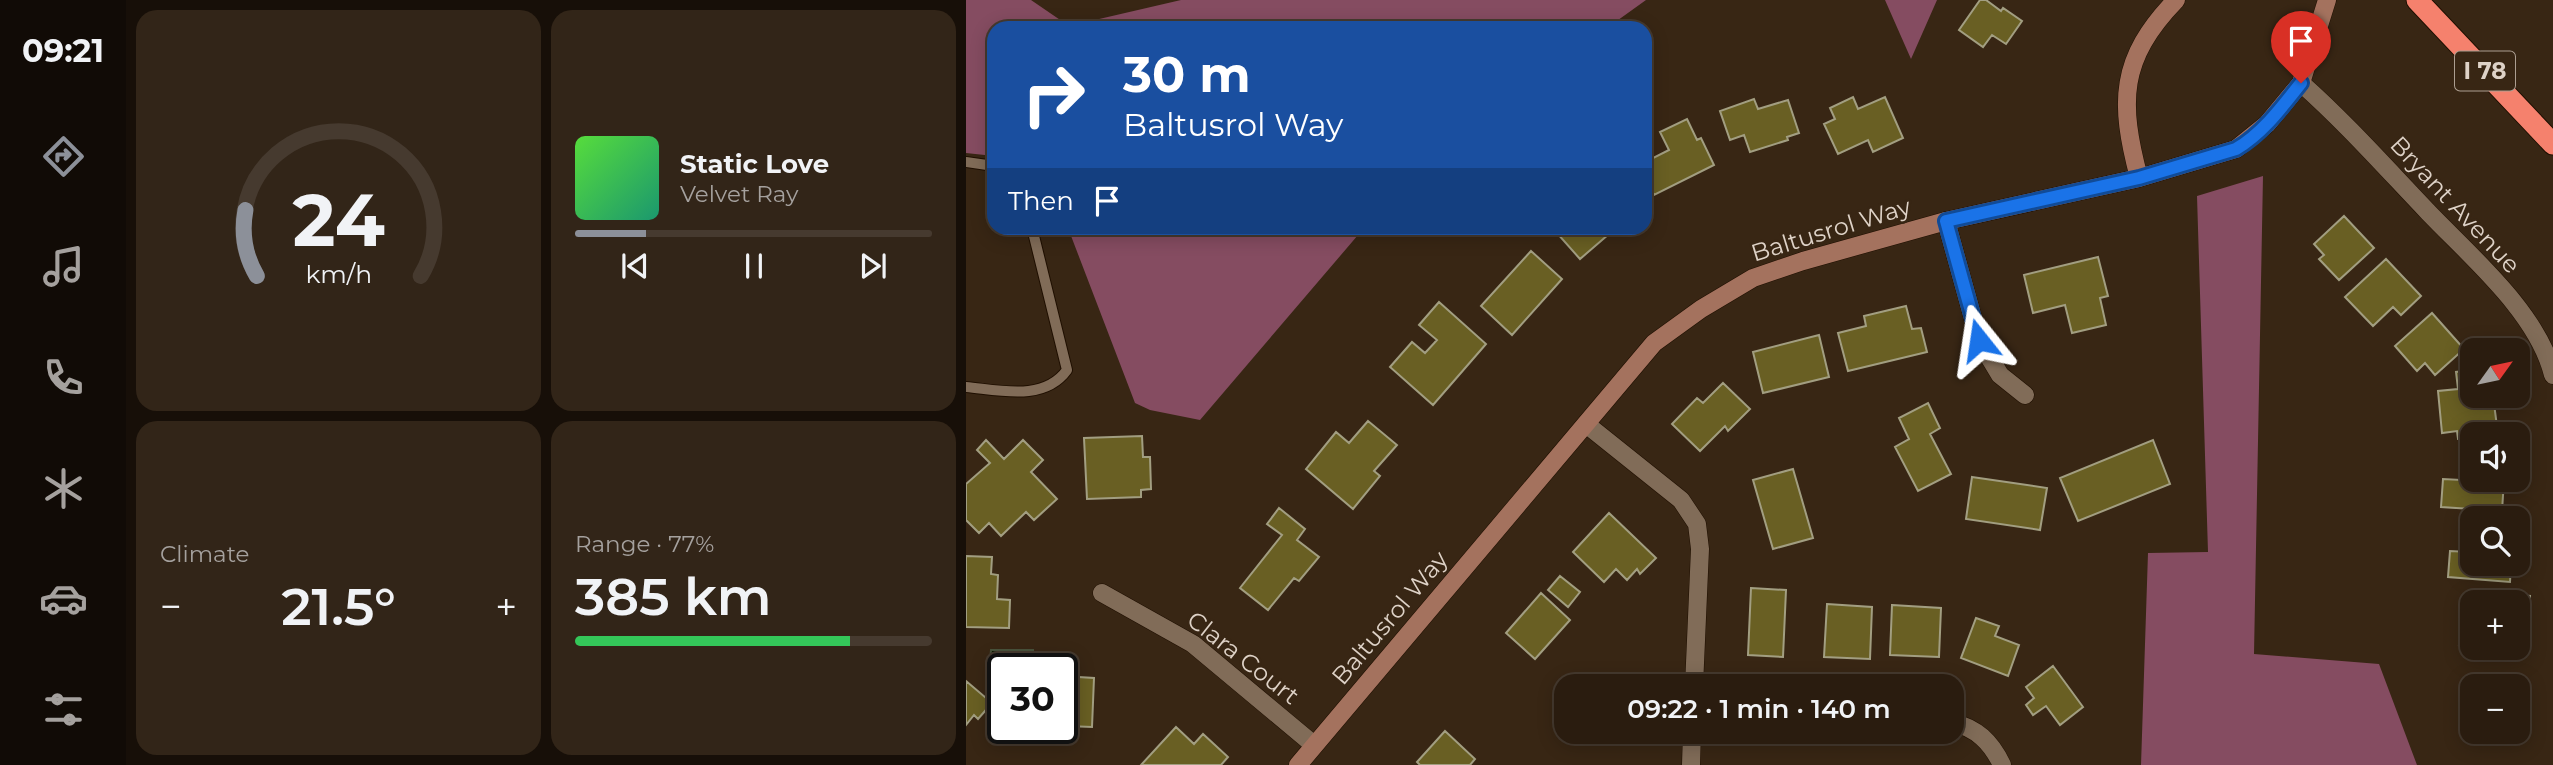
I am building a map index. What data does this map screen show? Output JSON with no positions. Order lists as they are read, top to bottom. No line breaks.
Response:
{"streets":{"highway":["I 78"],"street":["Bryant Avenue","Baltusrol Way","Clara Court"]},"crossings":[["Bryant Avenue","Baltusrol Way"],["Baltusrol Way","Clara Court"]],"north":"top right","page":{"tabs":"09:21","turn":["30 m","Baltusrol Way"],"song":["Static Love","Velvet Ray"],"then":"Then","map_buttons":["+","−"],"tile":["Climate",["Range · 77%","385 km"]],"heat":["−","21.5°","+"],"limit":"30","trip":"09:22 · 1 min · 140 m","gauge":["24","km/h"]}}
